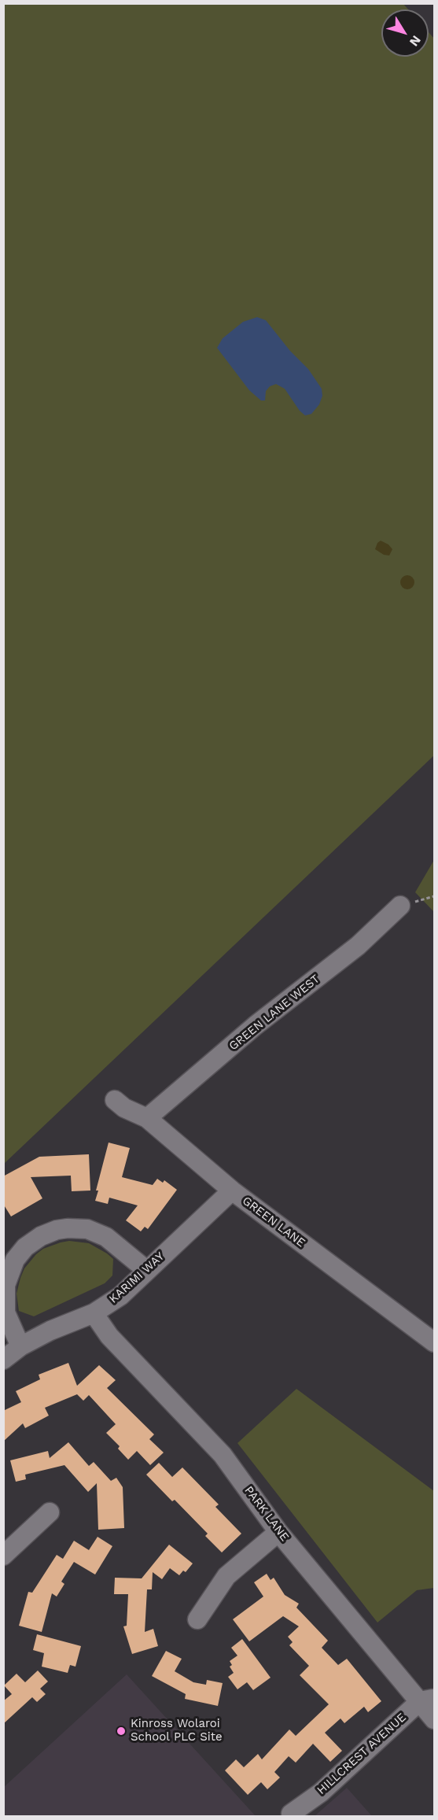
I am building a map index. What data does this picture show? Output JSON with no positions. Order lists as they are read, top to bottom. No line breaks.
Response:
{"streets":{"street":["GREEN LANE WEST","GREEN LANE","KARIMI WAY","PARK LANE","HILLCREST AVENUE"]},"crossings":[["GREEN LANE WEST","GREEN LANE"],["GREEN LANE","KARIMI WAY"],["KARIMI WAY","PARK LANE"],["PARK LANE","HILLCREST AVENUE"]],"places":["Kinross Wolaroi School PLC Site"],"north":"bottom right"}
